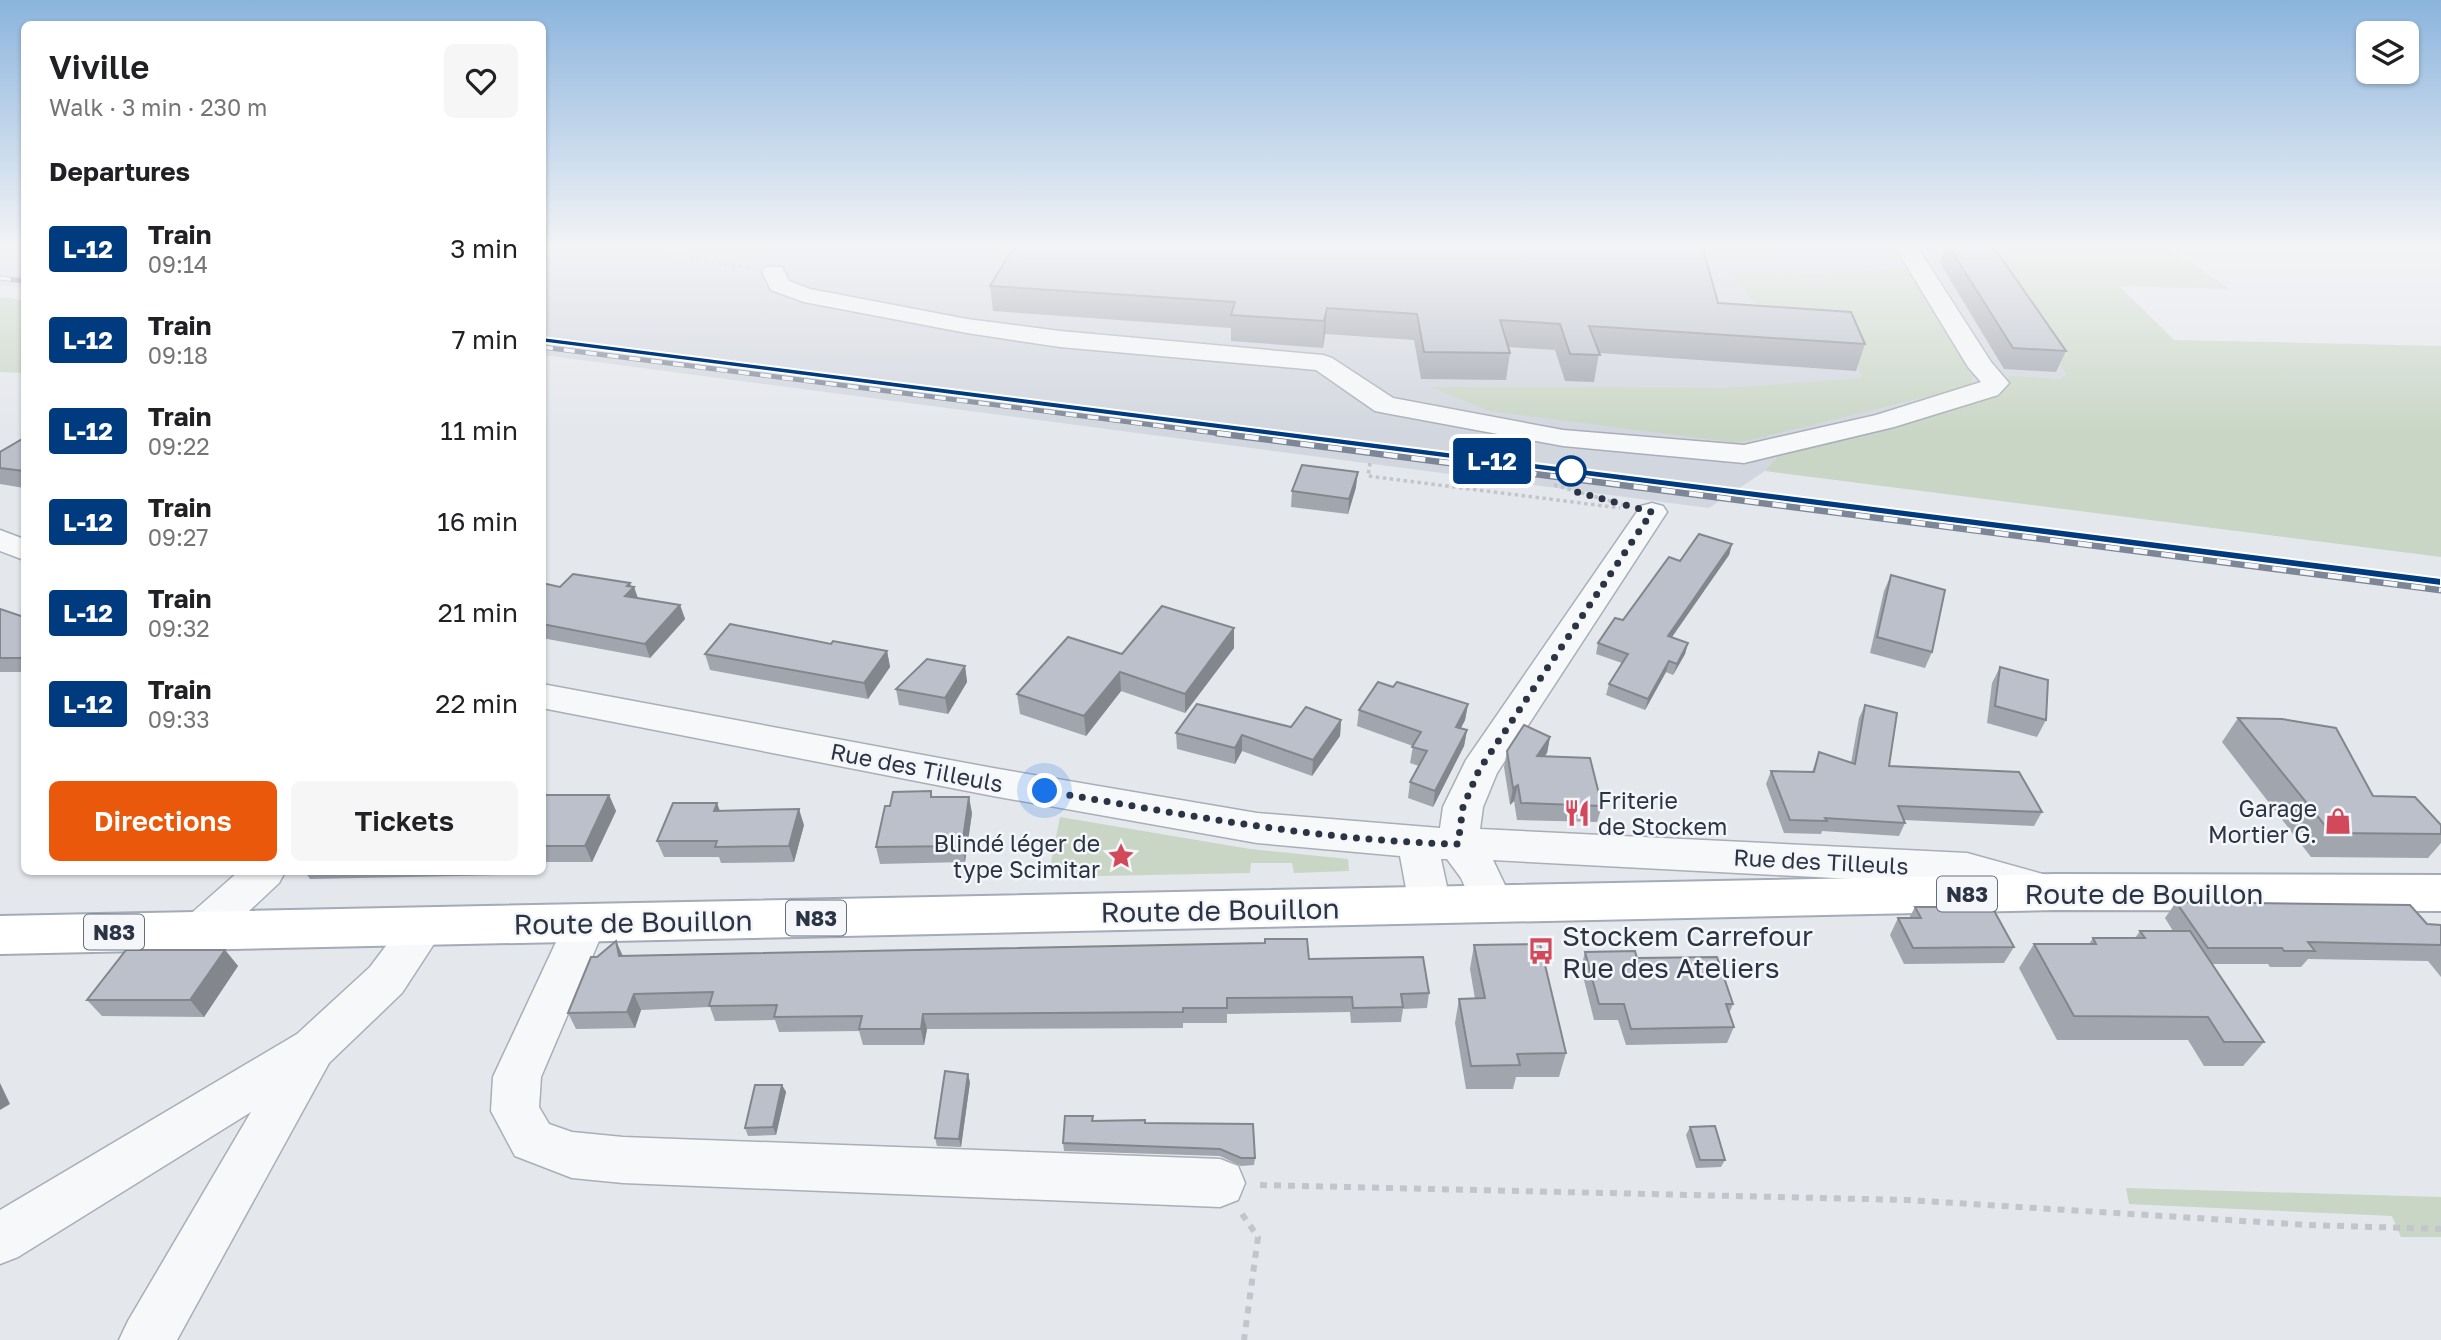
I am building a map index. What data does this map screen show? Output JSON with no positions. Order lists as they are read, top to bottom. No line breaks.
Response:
{"streets":{"main road":["Route de Bouillon","N83"],"street":["Rue des Tilleuls"]},"crossings":[["Rue des Tilleuls","Route de Bouillon"]],"places":{"restaurant":["Friterie de Stockem"],"shop":["Garage Mortier G."],"place":["Blindé léger de type Scimitar"],"bus stop":["Stockem Carrefour Rue des Ateliers"]},"page":{"on_map":"L-12","heading":[["Viville","Walk · 3 min · 230 m"],"Departures"],"list":[{"mark":"L-12","name":"Train","note":"09:14","value":"3 min"},{"mark":"L-12","name":"Train","note":"09:18","value":"7 min"},{"mark":"L-12","name":"Train","note":"09:22","value":"11 min"},{"mark":"L-12","name":"Train","note":"09:27","value":"16 min"},{"mark":"L-12","name":"Train","note":"09:32","value":"21 min"},{"mark":"L-12","name":"Train","note":"09:33","value":"22 min"}],"buttons":["Directions","Tickets"]}}
